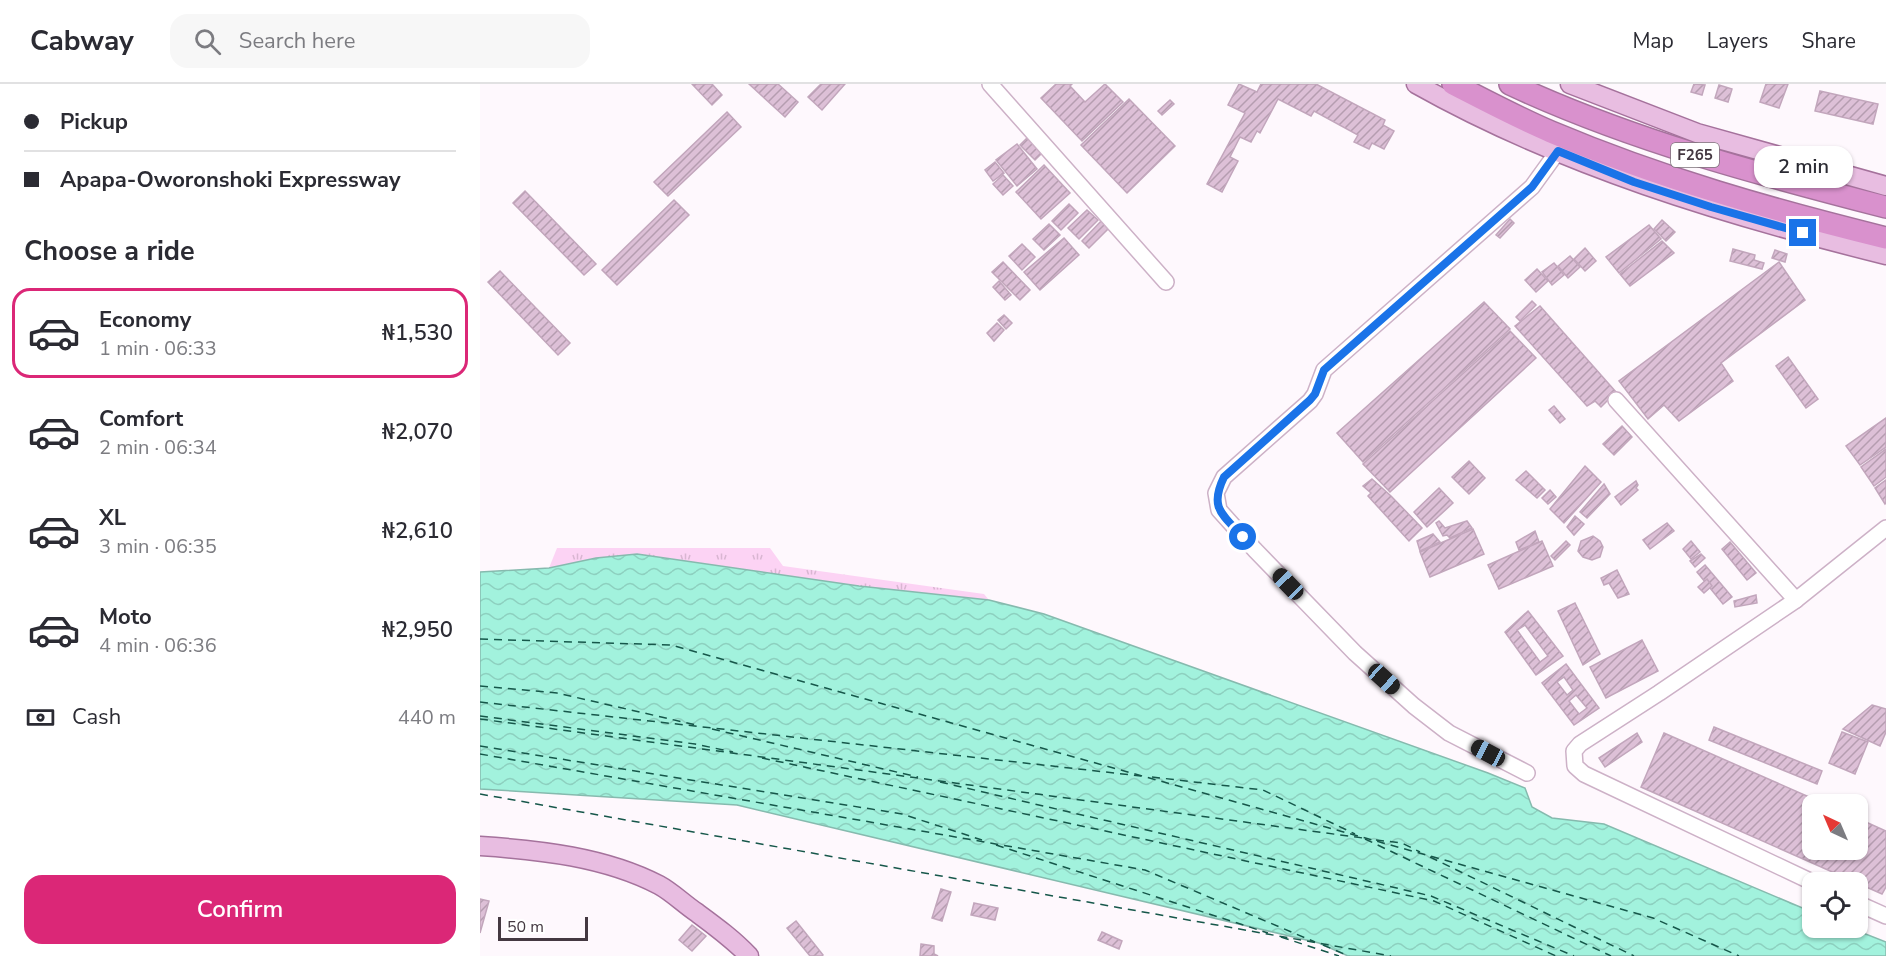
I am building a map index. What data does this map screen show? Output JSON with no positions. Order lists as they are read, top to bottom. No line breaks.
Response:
{"streets":{"highway":["F265"]},"scale_bar":"50 m","north":"top left","page":{"header":"Cabway","search":"Search here","nav":["Map","Layers","Share"],"banner":["Pickup","Apapa-Oworonshoki Expressway"],"bubble":"2 min","heading":"Choose a ride","list":[{"name":"Economy","note":"1 min · 06:33","value":"₦1,530"},{"name":"Comfort","note":"2 min · 06:34","value":"₦2,070"},{"name":"XL","note":"3 min · 06:35","value":"₦2,610"},{"name":"Moto","note":"4 min · 06:36","value":"₦2,950"}],"pay":["Cash","440 m"],"buttons":"Confirm","scale":"50 m"}}
